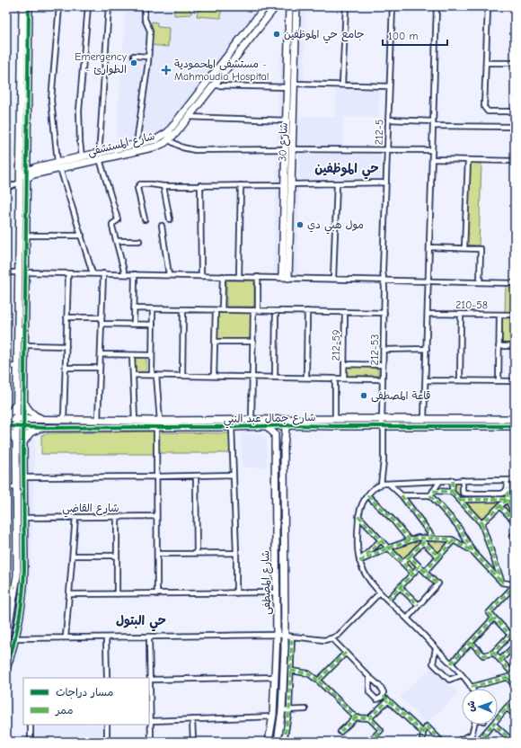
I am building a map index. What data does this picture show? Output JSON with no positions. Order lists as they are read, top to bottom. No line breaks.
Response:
{"streets":{"street":["212-5","شارع 30","شارع المستشفى","210-58","212-59","212-53","شارع جمال عبد النبي","شارع القاضي","شارع المصطفى"]},"crossings":[["212-5","212-53"],["212-53","شارع جمال عبد النبي"],["شارع جمال عبد النبي","شارع المصطفى"]],"districts":["حي الموظفين","حي البتول"],"places":{"other":["جامع حي الموظفين","Emergency - الطوارئ","مول هبي دي","قاعة المصطفى"],"health":["مستشفى المحمودية - Mahmoudia Hospital"]},"legend":["مسار دراجات","ممر"],"scale_bar":"100 m","north":"left"}
